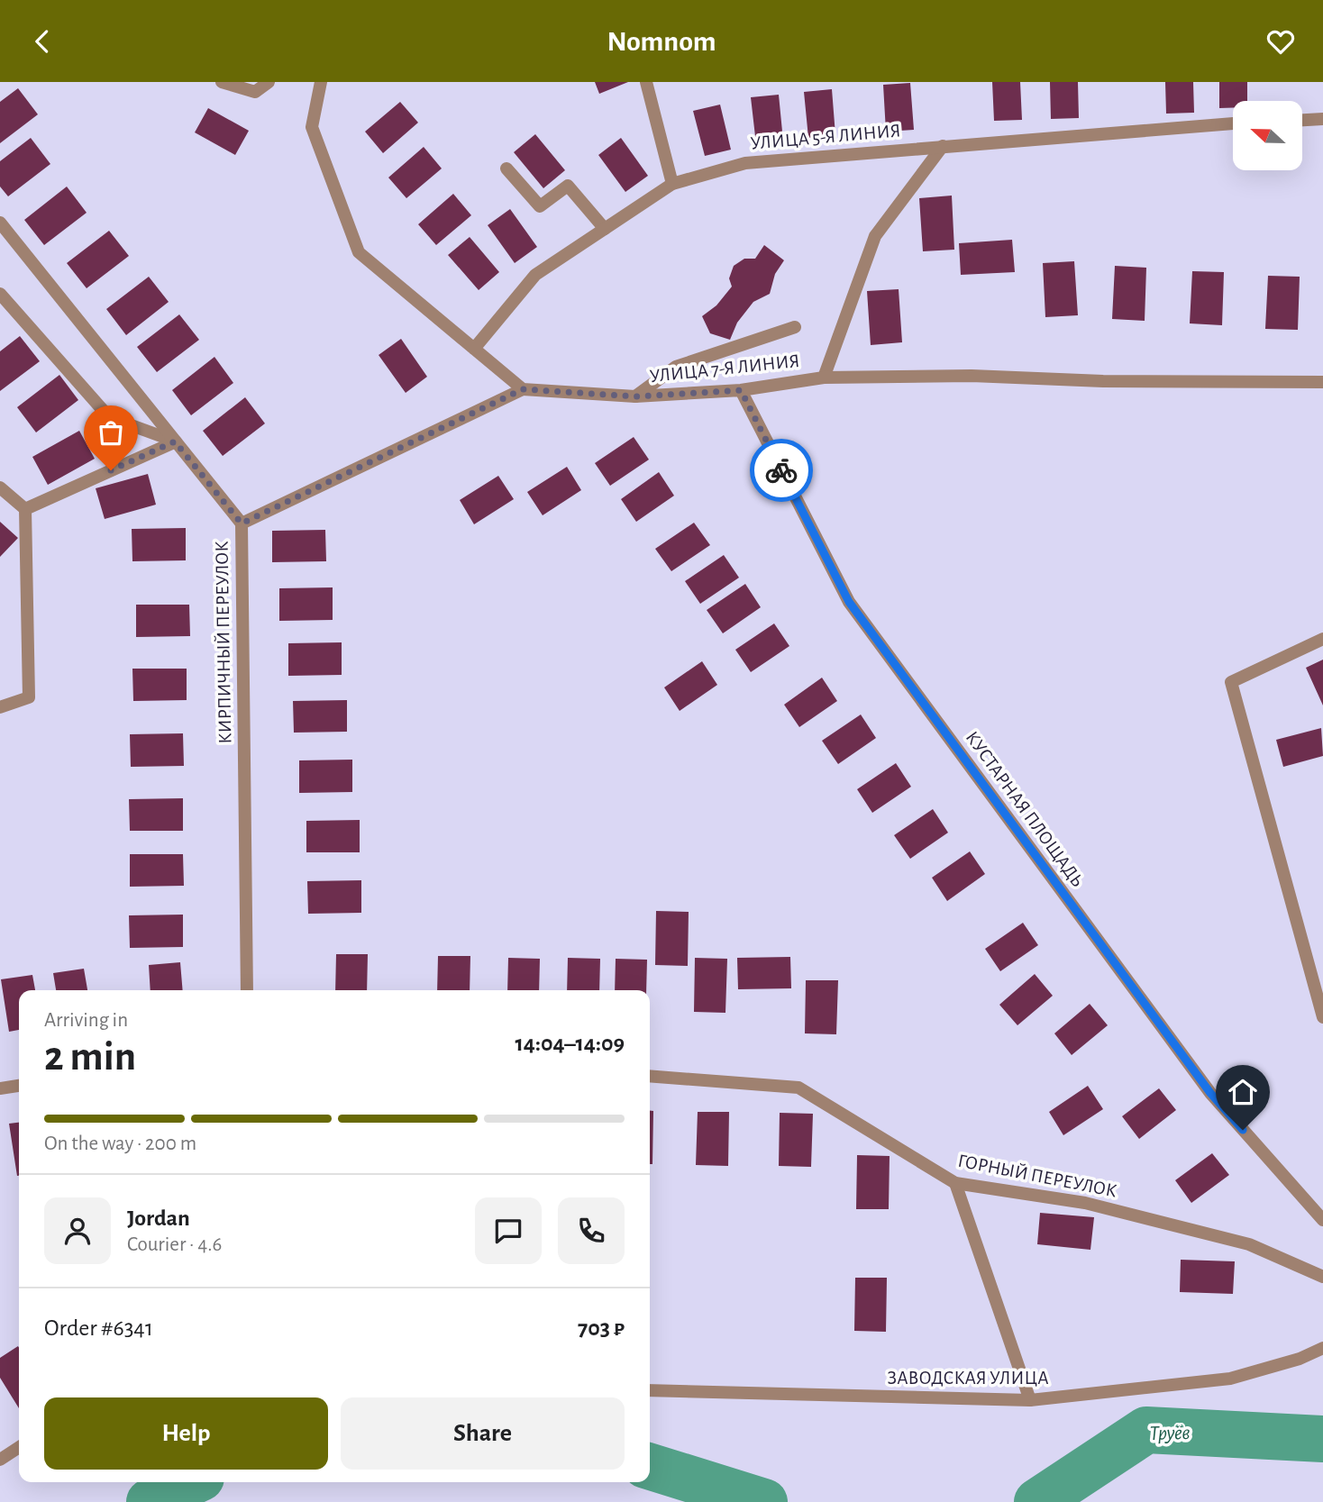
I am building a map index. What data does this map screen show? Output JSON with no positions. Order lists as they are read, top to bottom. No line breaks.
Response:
{"streets":{"street":["УЛИЦА 5-Я ЛИНИЯ","УЛИЦА 7-Я ЛИНИЯ","КИРПИЧНЫЙ ПЕРЕУЛОК","КУСТАРНАЯ ПЛОЩАДЬ","ГОРНЫЙ ПЕРЕУЛОК","ЗАВОДСКАЯ УЛИЦА"]},"crossings":[["УЛИЦА 7-Я ЛИНИЯ","КУСТАРНАЯ ПЛОЩАДЬ"]],"water":["Труёв"],"north":"left","page":{"header":"Nomnom","heading":["2 min","Arriving in","14:04–14:09"],"panel":["Jordan","Courier · 4.6","Order #6341","703 ₽"],"bar":"On the way · 200 m","buttons":["Help","Share"]}}
